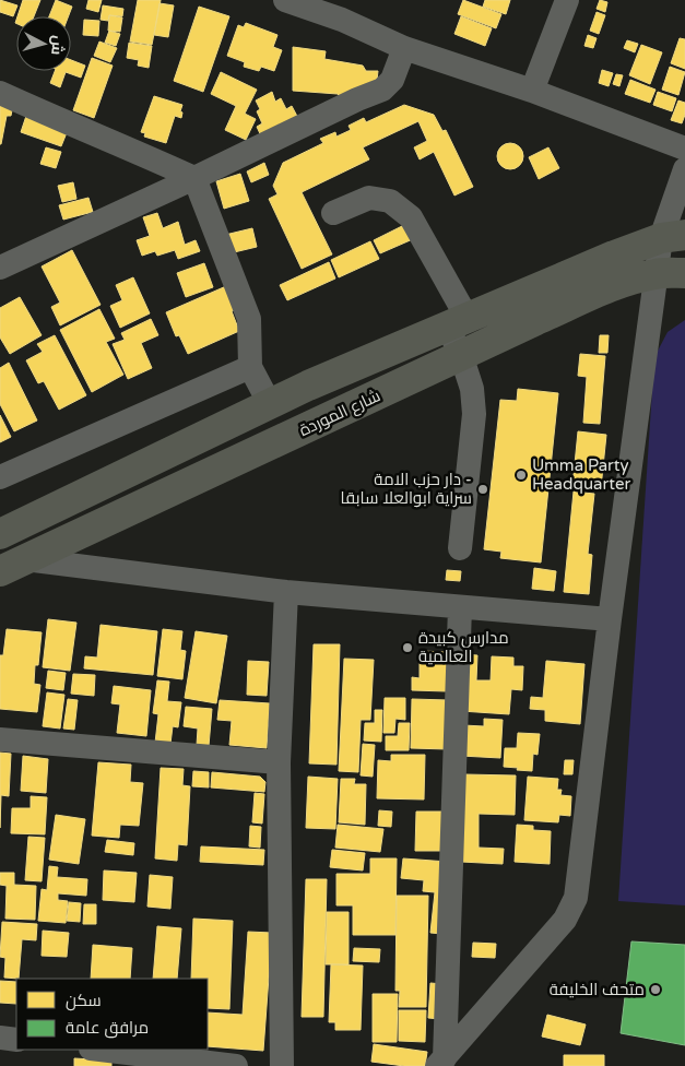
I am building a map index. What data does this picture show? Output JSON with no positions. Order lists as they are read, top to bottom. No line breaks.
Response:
{"streets":{"main road":["شارع الموردة"]},"places":["Umma Party Headquarter","دار حزب الامة - سراية ابوالعلا سابقا","مدارس كبيدة العالمية","متحف الخليفة"],"legend":["سكن","مرافق عامة"],"north":"right"}
